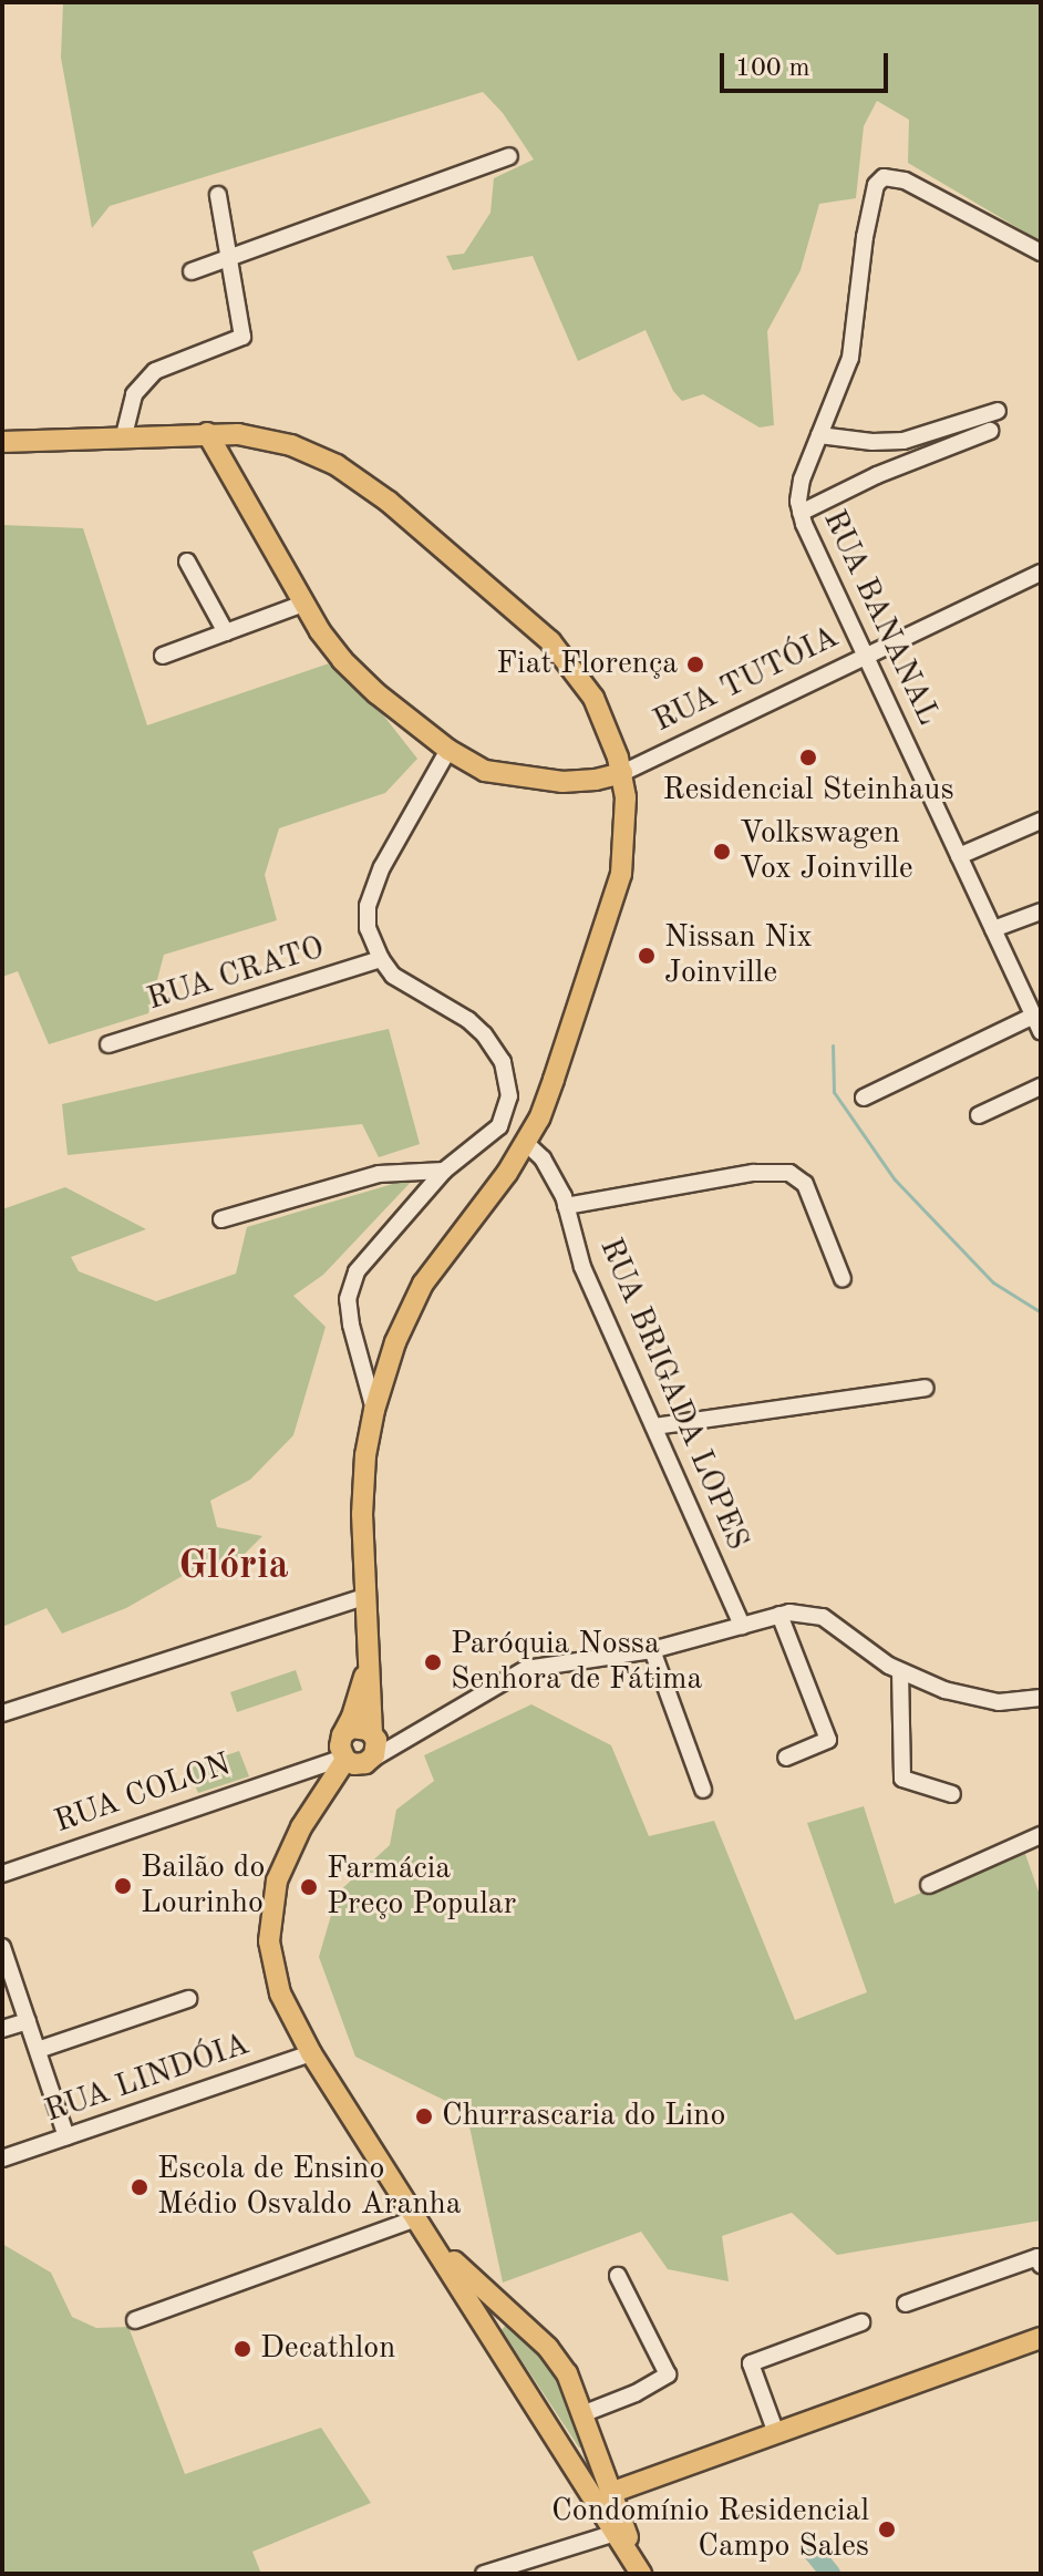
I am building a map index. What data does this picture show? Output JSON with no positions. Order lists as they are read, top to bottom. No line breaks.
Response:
{"streets":{"street":["RUA BANANAL","RUA TUTÓIA","RUA CRATO","RUA BRIGADA LOPES","RUA COLON","RUA LINDÓIA"]},"crossings":[["RUA BANANAL","RUA TUTÓIA"],["RUA BRIGADA LOPES","RUA COLON"]],"districts":["Glória"],"places":["Fiat Florença","Residencial Steinhaus","Volkswagen Vox Joinville","Nissan Nix Joinville","Paróquia Nossa Senhora de Fátima","Bailão do Lourinho","Farmácia Preço Popular","Churrascaria do Lino","Escola de Ensino Médio Osvaldo Aranha","Decathlon","Condomínio Residencial Campo Sales"],"scale_bar":"100 m"}
